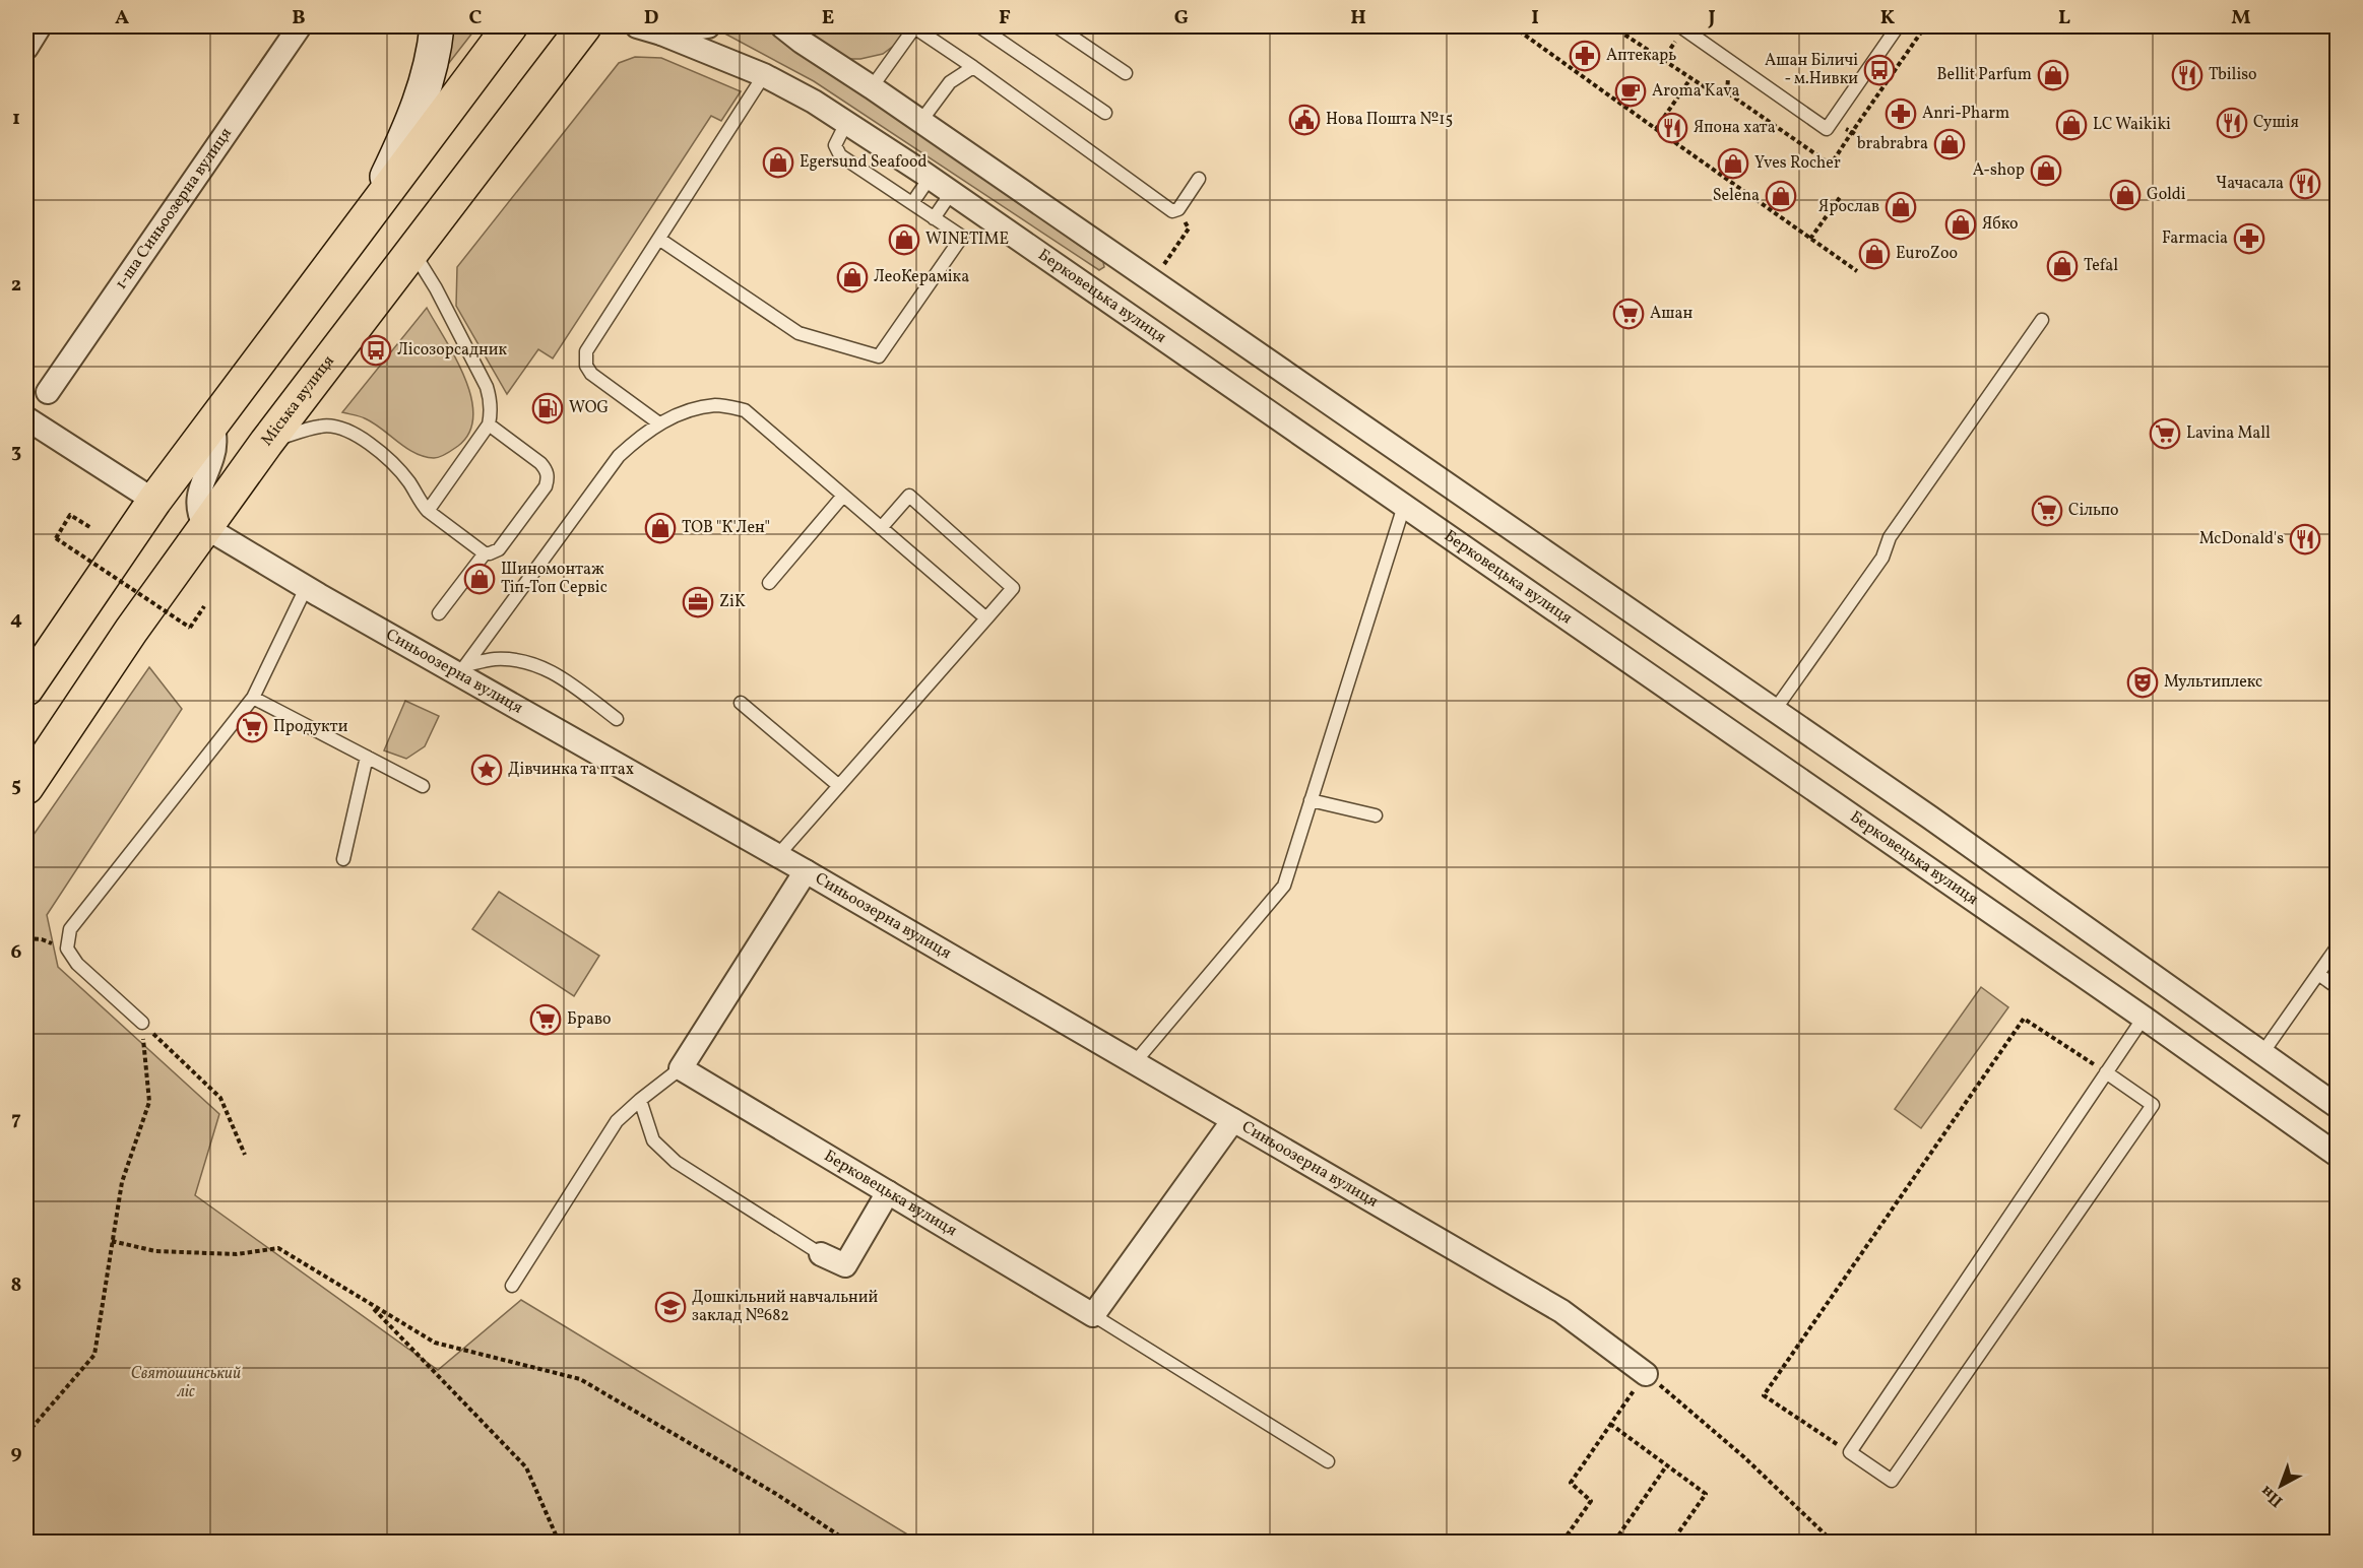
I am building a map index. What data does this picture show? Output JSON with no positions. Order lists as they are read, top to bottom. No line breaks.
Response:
{"streets":{"highway":["Міська вулиця"],"street":["1-ша Синьоозерна вулиця","Берковецька вулиця","Синьоозерна вулиця"]},"crossings":[["Міська вулиця","Синьоозерна вулиця"]],"parks":["Святошинський ліс"],"places":{"pharmacy":["Аптекарь","Anri-Pharm","Farmacia"],"bus stop":["Ашан Біличі - м.Нивки","Лісозорсадник"],"shop":["Bellit Parfum","LC Waikiki","brabrabra","Egersund Seafood","Yves Rocher","A-shop","Goldi","Selena","Ярослав","Ябко","WINETIME","EuroZoo","Tefal","ЛеоКераміка","ТОВ \"К'Лен\"","Шиномонтаж Тіп-Топ Сервіс"],"restaurant":["Tbiliso","Сушія","Япона хата","Чачасала","McDonald's"],"cafe":["Aroma Kava"],"public building":["Нова Пошта №15"],"supermarket":["Ашан","Lavina Mall","Сільпо","Продукти","Браво"],"fuel station":["WOG"],"office":["ZiK"],"theatre":["Мультиплекс"],"place":["Дівчинка та птах"],"school or university":["Дошкільний навчальний заклад №682"]},"north":"bottom left","grid":{"columns":["A","B","C","D","E","F","G","H","I","J","K","L","M"],"rows":["1","2","3","4","5","6","7","8","9"]}}
